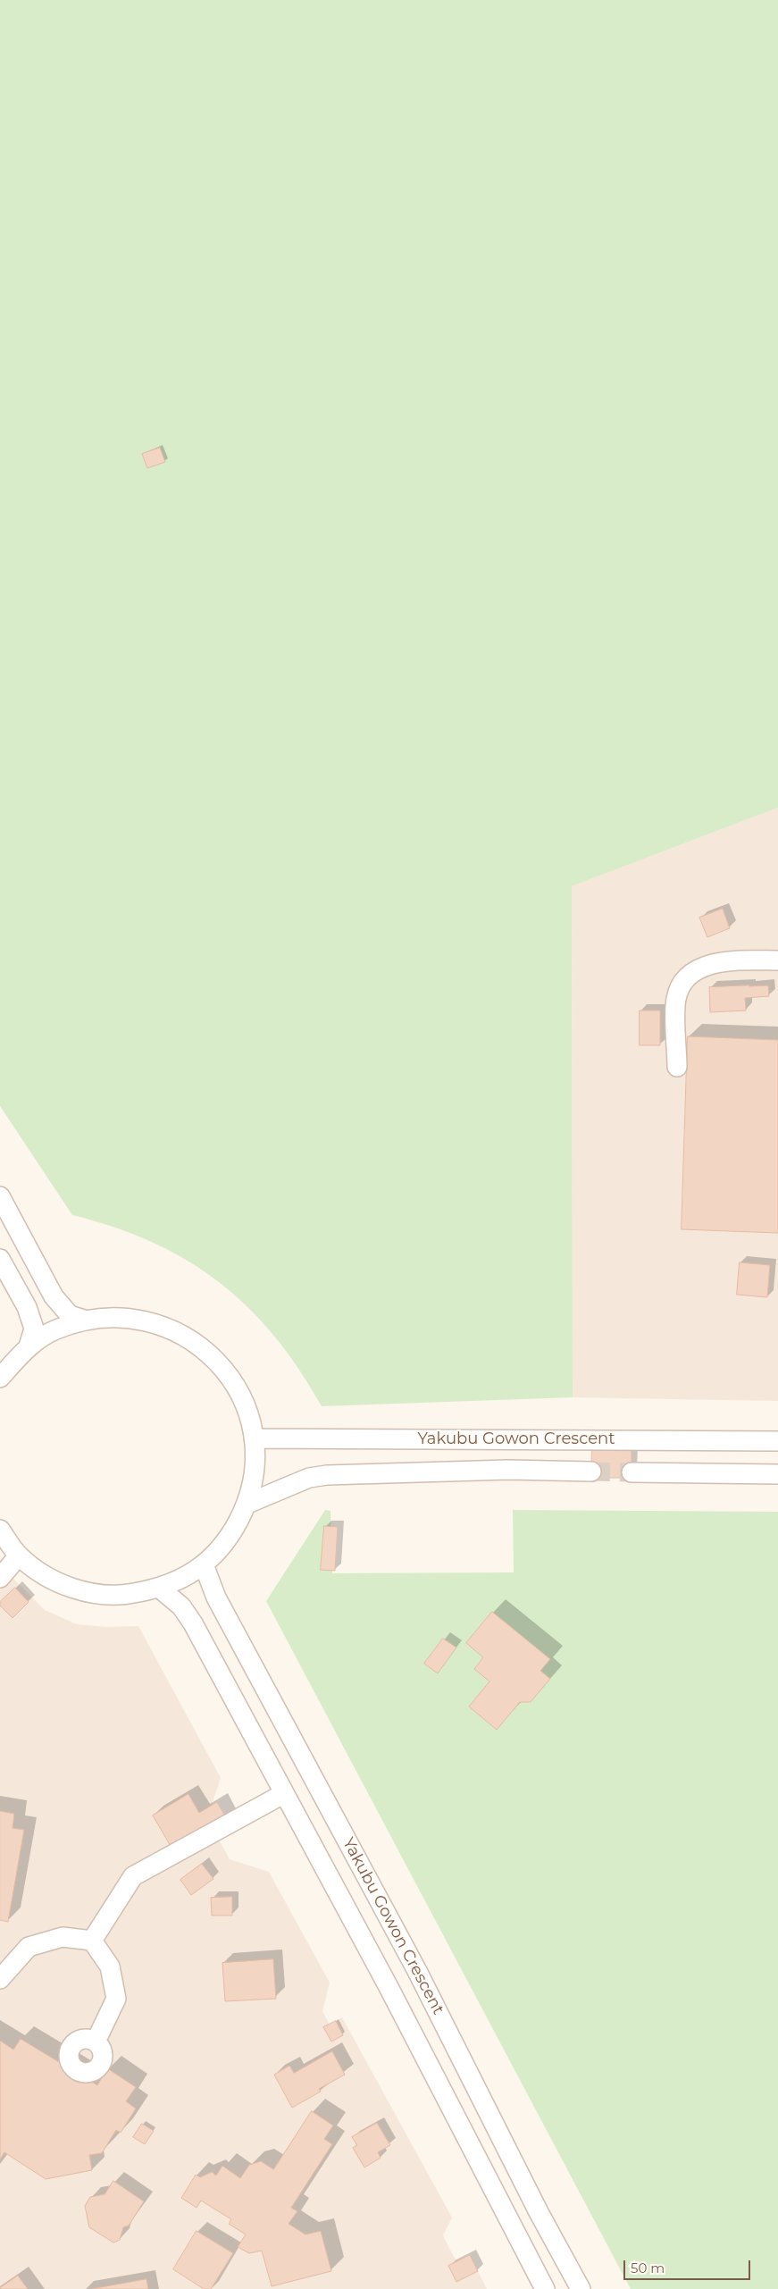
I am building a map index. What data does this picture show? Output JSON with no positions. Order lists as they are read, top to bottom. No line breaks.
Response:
{"streets":{"street":["Yakubu Gowon Crescent"]},"scale_bar":"50 m"}
